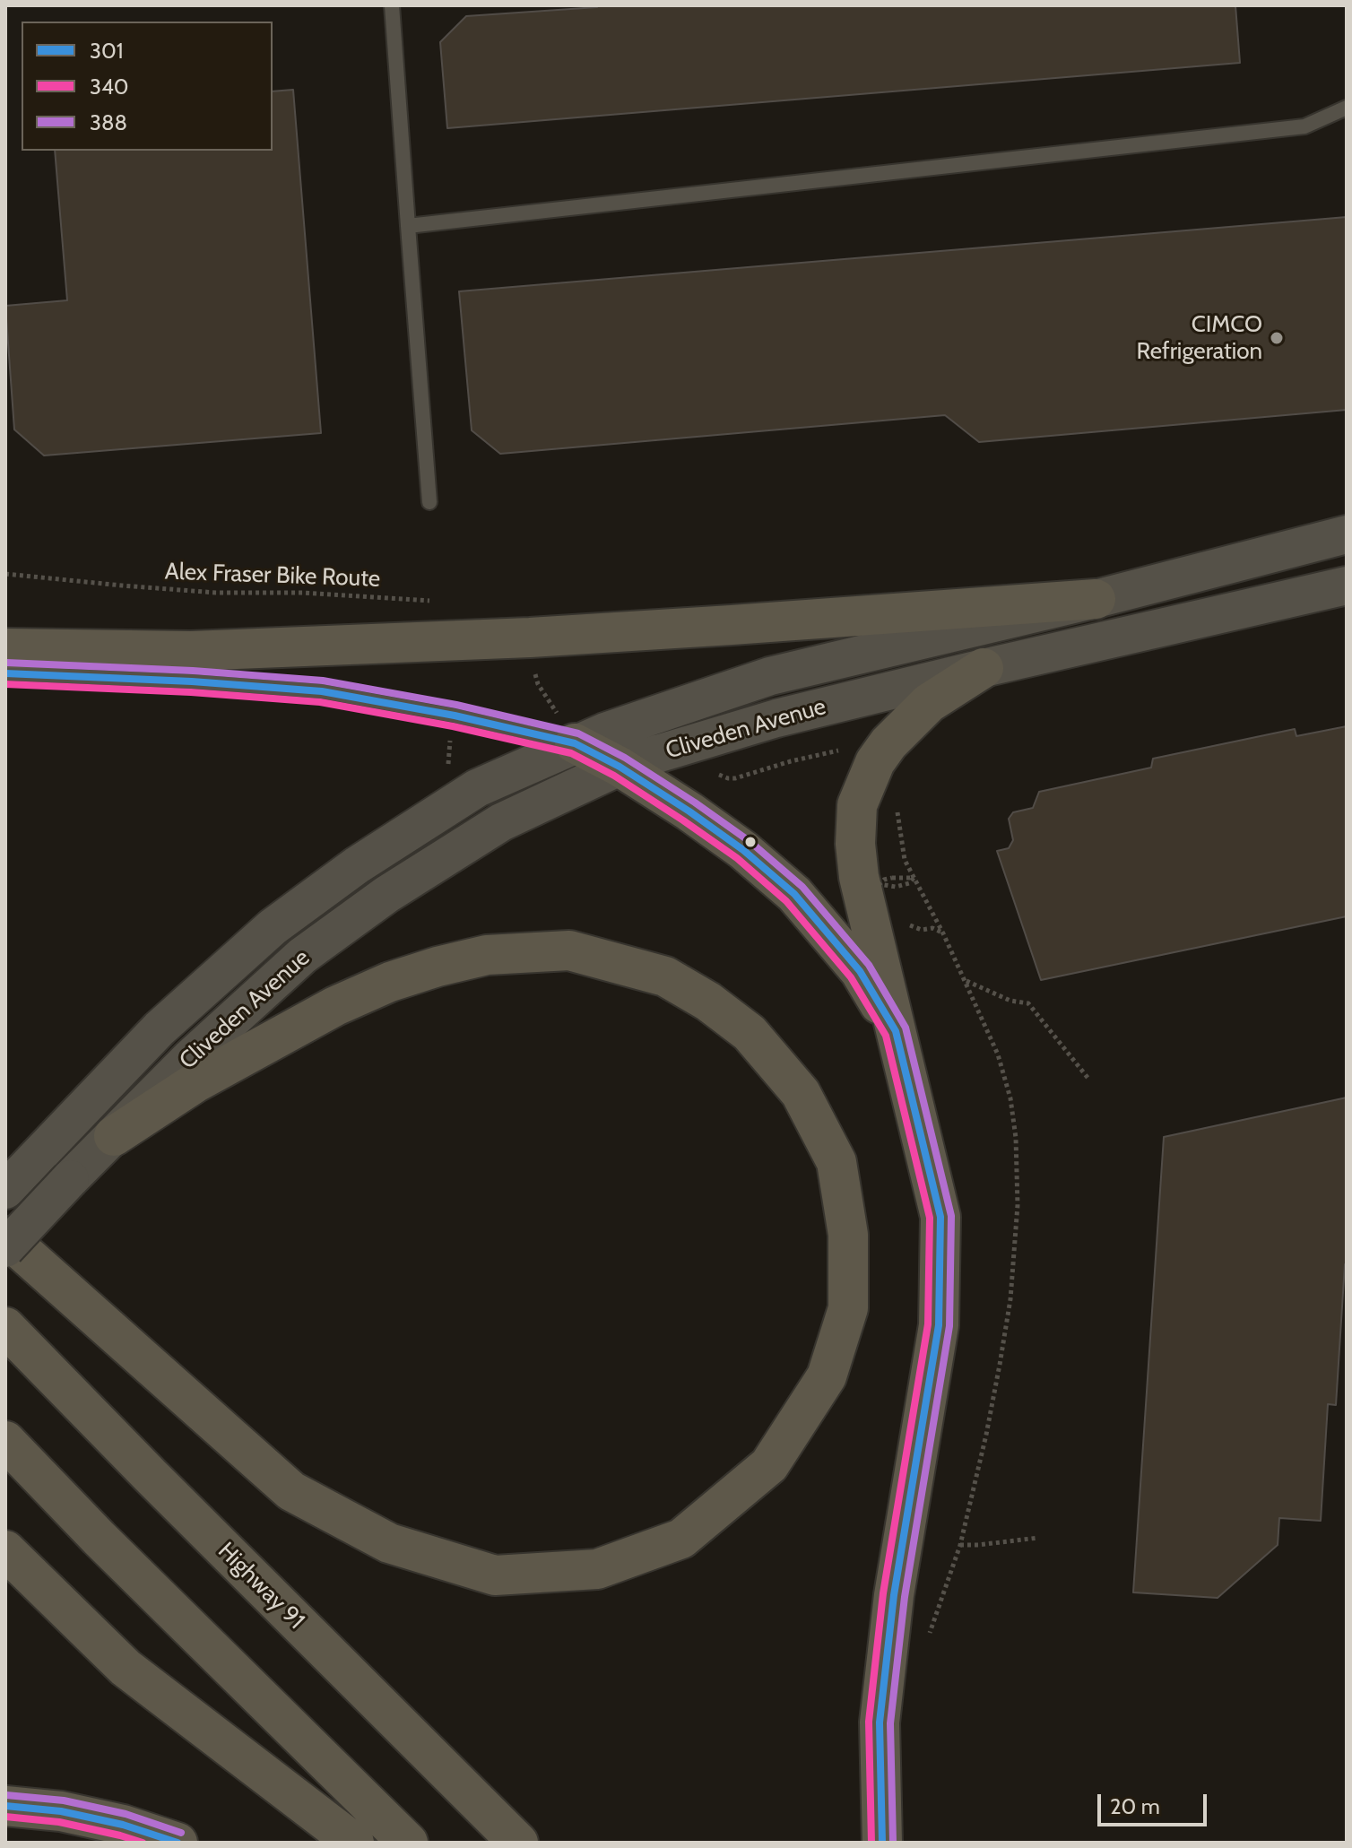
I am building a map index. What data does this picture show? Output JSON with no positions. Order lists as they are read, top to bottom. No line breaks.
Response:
{"streets":{"highway":["Highway 91"],"street":["Cliveden Avenue"],"path":["Alex Fraser Bike Route"]},"places":["CIMCO Refrigeration"],"lines":["transit line 388","transit line 301","transit line 340"],"legend":["301","340","388"],"scale_bar":"20 m"}
